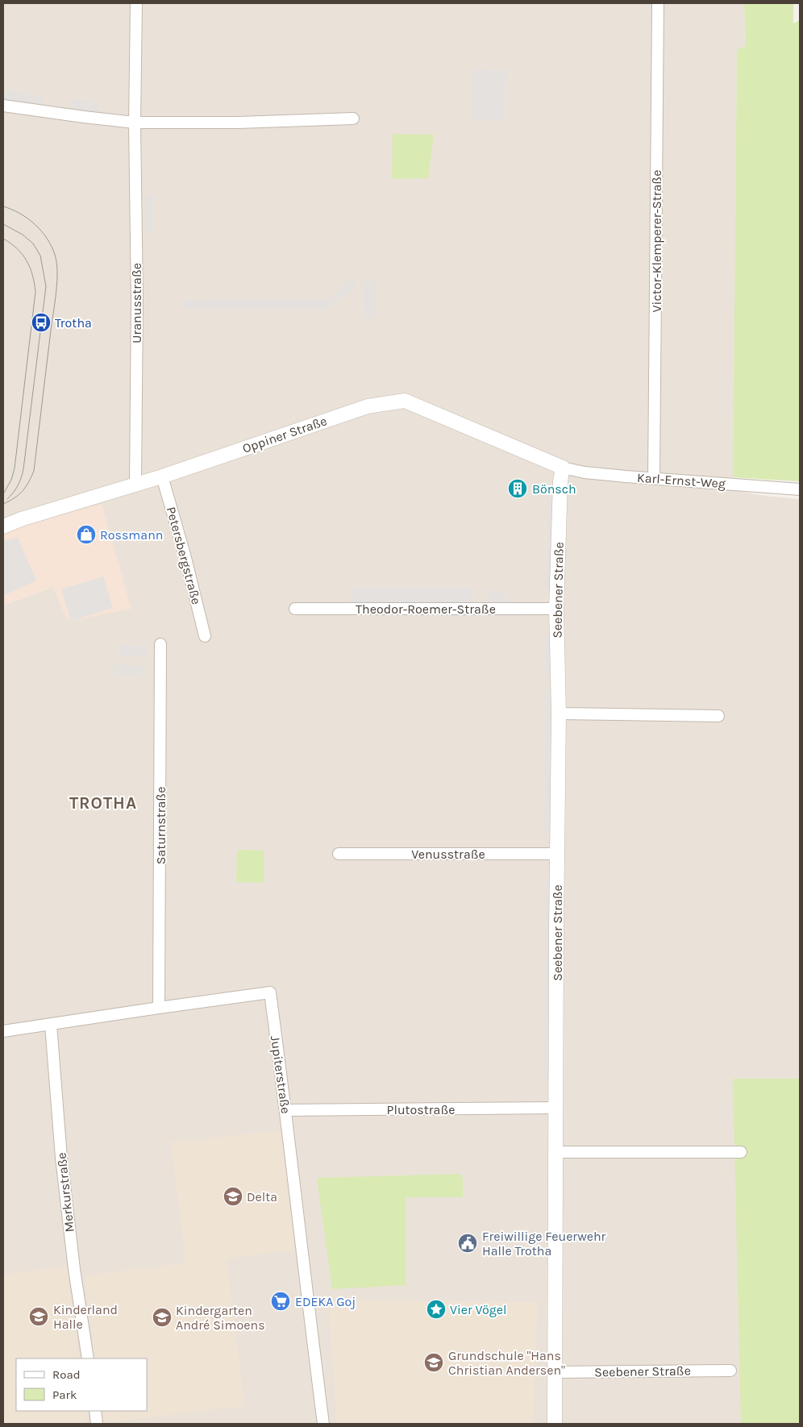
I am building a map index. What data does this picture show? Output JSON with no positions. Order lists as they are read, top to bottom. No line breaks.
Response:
{"streets":{"street":["Victor-Klemperer-Straße","Uranusstraße","Oppiner Straße","Karl-Ernst-Weg","Petersbergstraße","Seebener Straße","Theodor-Roemer-Straße","Saturnstraße","Venusstraße","Jupiterstraße","Plutostraße","Merkurstraße"]},"crossings":[["Victor-Klemperer-Straße","Karl-Ernst-Weg"],["Uranusstraße","Oppiner Straße"],["Oppiner Straße","Karl-Ernst-Weg"],["Oppiner Straße","Petersbergstraße"],["Oppiner Straße","Seebener Straße"],["Karl-Ernst-Weg","Seebener Straße"],["Seebener Straße","Theodor-Roemer-Straße"],["Seebener Straße","Venusstraße"],["Seebener Straße","Plutostraße"],["Saturnstraße","Jupiterstraße"],["Jupiterstraße","Plutostraße"],["Jupiterstraße","Merkurstraße"]],"districts":["TROTHA"],"places":{"bus stop":["Trotha"],"building":["Bönsch"],"shop":["Rossmann"],"school or university":["Delta","Kinderland Halle","Kindergarten André Simoens","Grundschule \"Hans Christian Andersen\""],"public building":["Freiwillige Feuerwehr Halle Trotha"],"supermarket":["EDEKA Goj"],"place":["Vier Vögel"]},"legend":["Road","Park"]}
